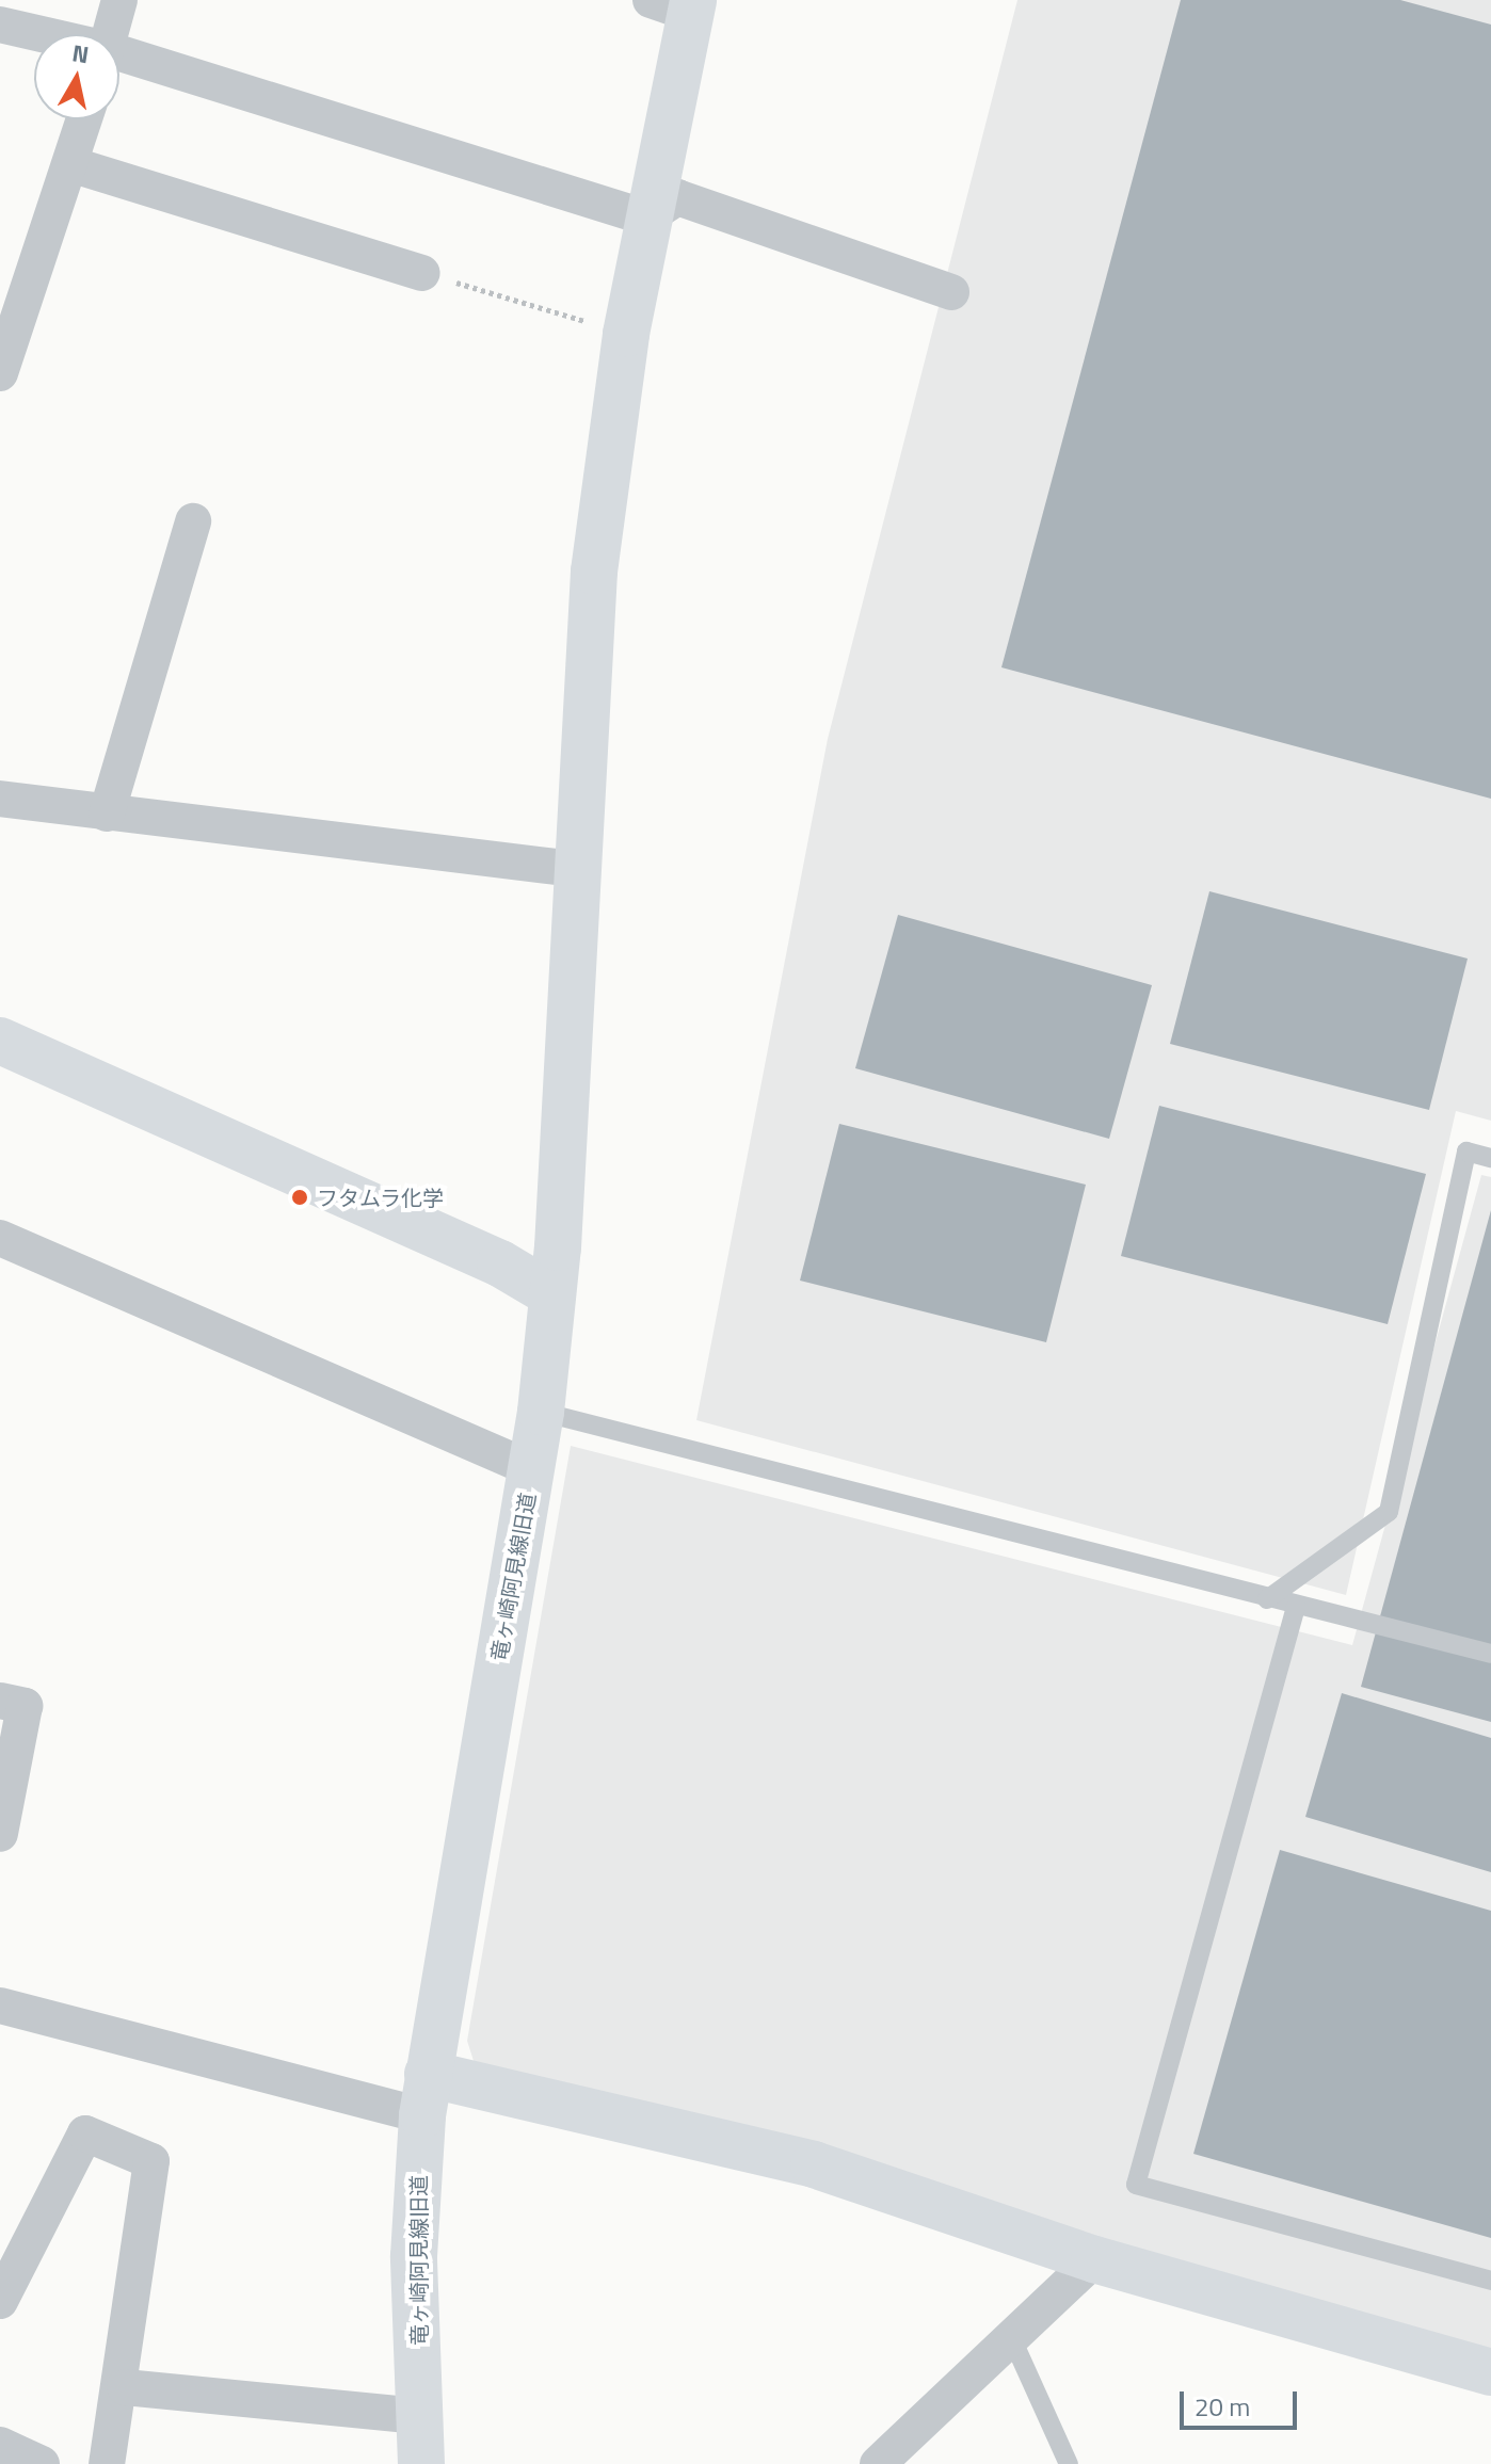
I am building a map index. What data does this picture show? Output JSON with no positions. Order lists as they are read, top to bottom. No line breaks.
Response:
{"streets":{"street":["竜ヶ崎阿見線旧道"]},"places":["フタムラ化学"],"scale_bar":"20 m","north":"top"}
